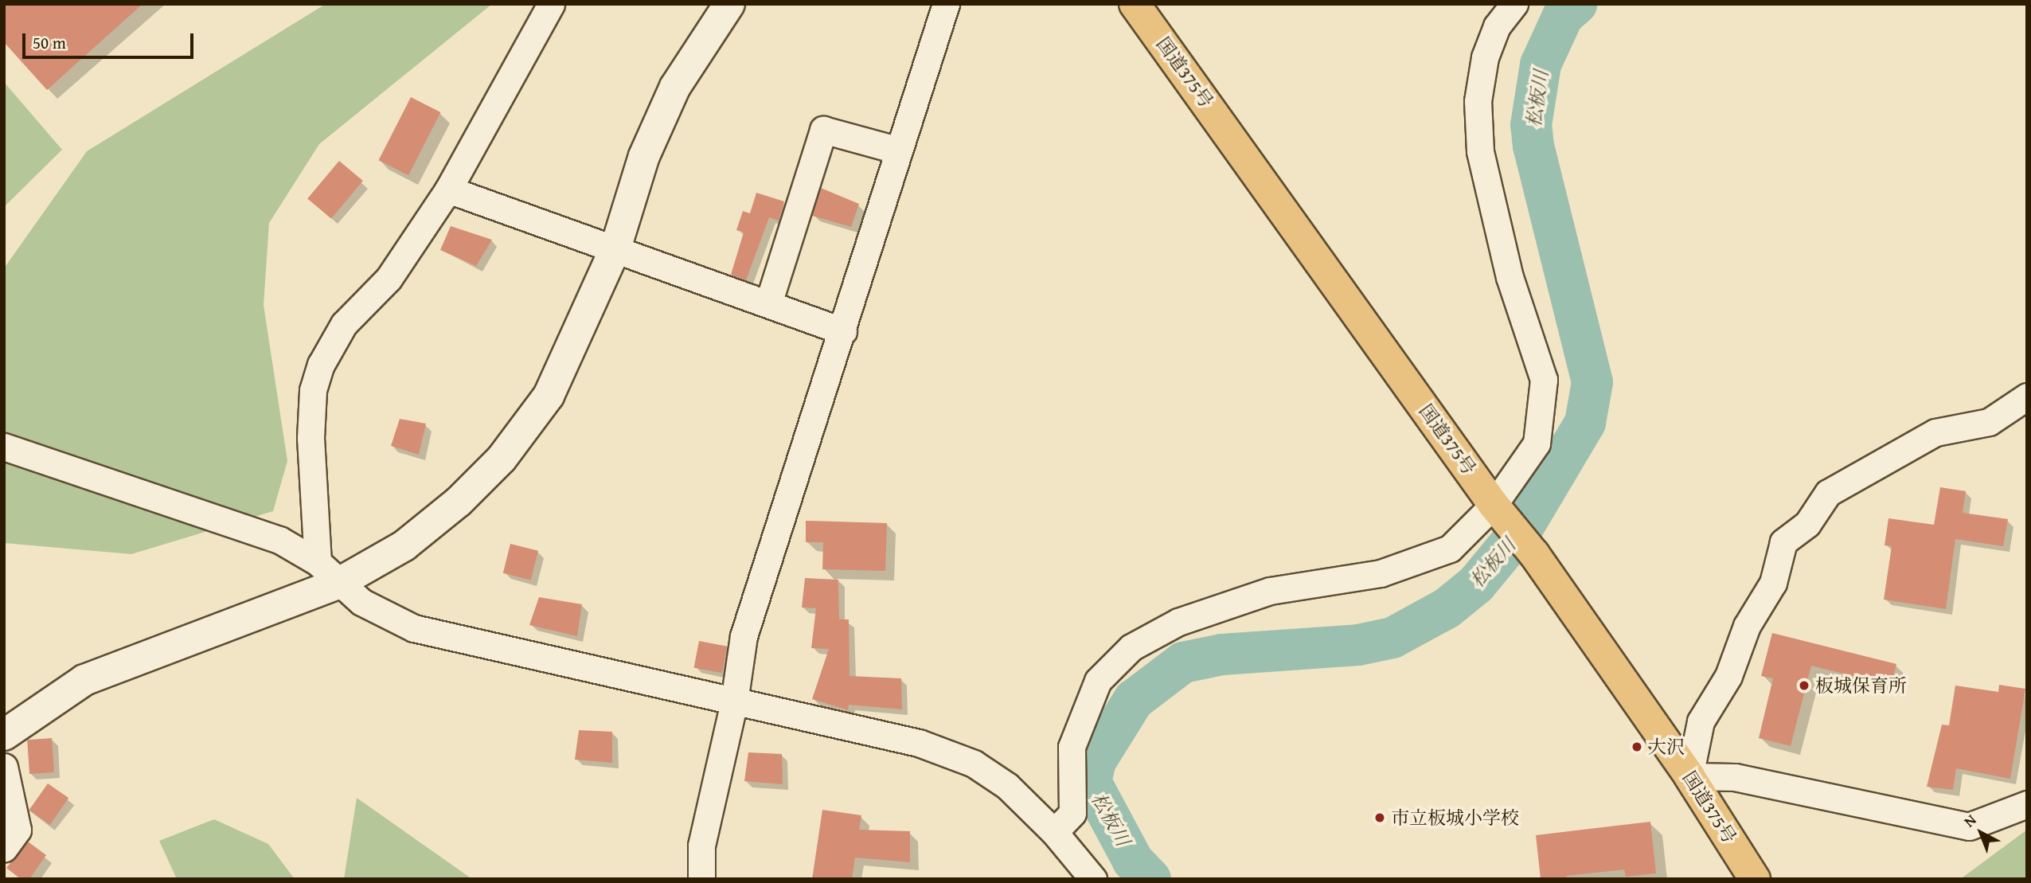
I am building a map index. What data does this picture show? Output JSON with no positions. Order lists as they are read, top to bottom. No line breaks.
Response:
{"streets":{"highway":["国道375号"]},"water":["松板川"],"places":["板城保育所","大沢","市立板城小学校"],"scale_bar":"50 m","north":"top left"}
